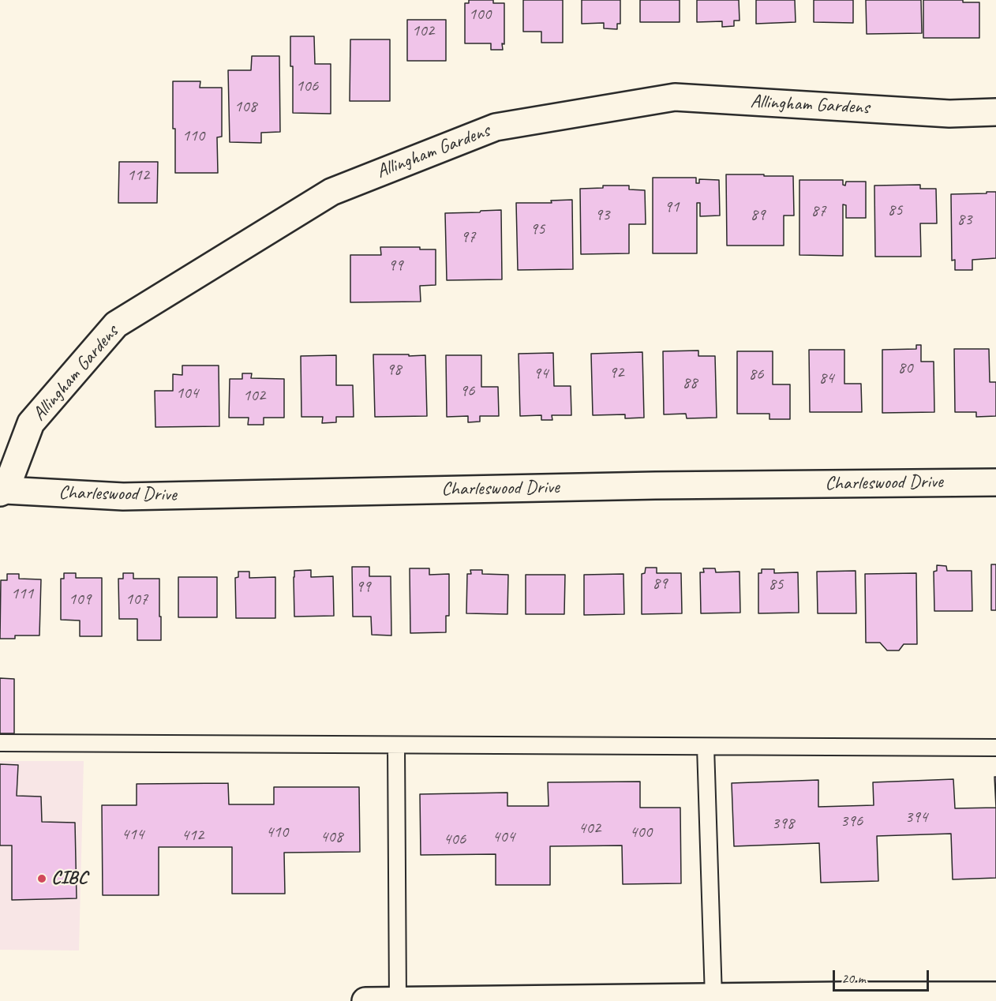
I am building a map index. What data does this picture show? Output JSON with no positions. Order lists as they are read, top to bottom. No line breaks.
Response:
{"streets":{"street":["Allingham Gardens","Charleswood Drive"]},"crossings":[["Allingham Gardens","Charleswood Drive"]],"places":["CIBC"],"house_numbers":["100","102","106","108","110","112","91","85","87","93","89","83","95","97","99","80","98","92","94","86","84","88","96","104","102","89","85","99","111","109","107","394","396","398","402","410","400","414","412","408","404","406"],"scale_bar":"20 m"}
